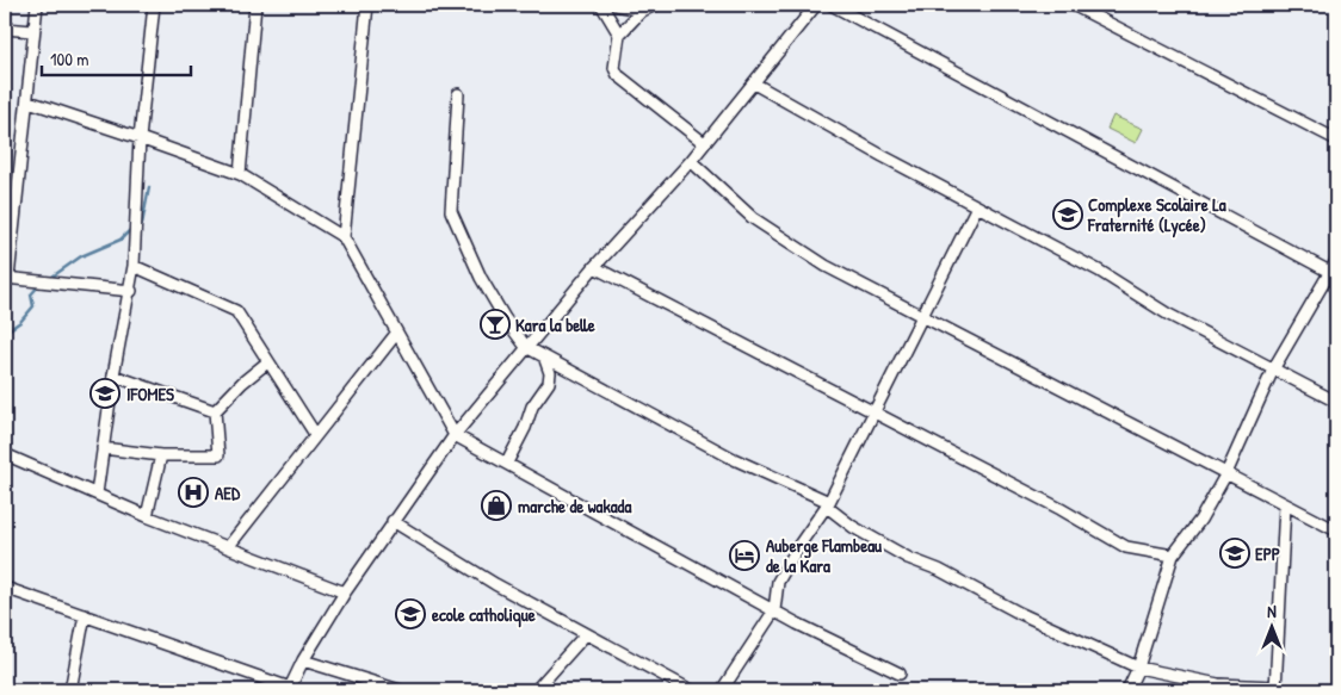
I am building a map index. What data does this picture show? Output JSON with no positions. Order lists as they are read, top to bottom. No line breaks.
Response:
{"places":{"school or university":["Complexe Scolaire La Fraternité (Lycée)","IFOMES","EPP","ecole catholique"],"bar":["Kara la belle"],"hospital":["AED"],"shop":["marche de wakada"],"hotel":["Auberge Flambeau de la Kara"]},"scale_bar":"100 m","north":"top"}
